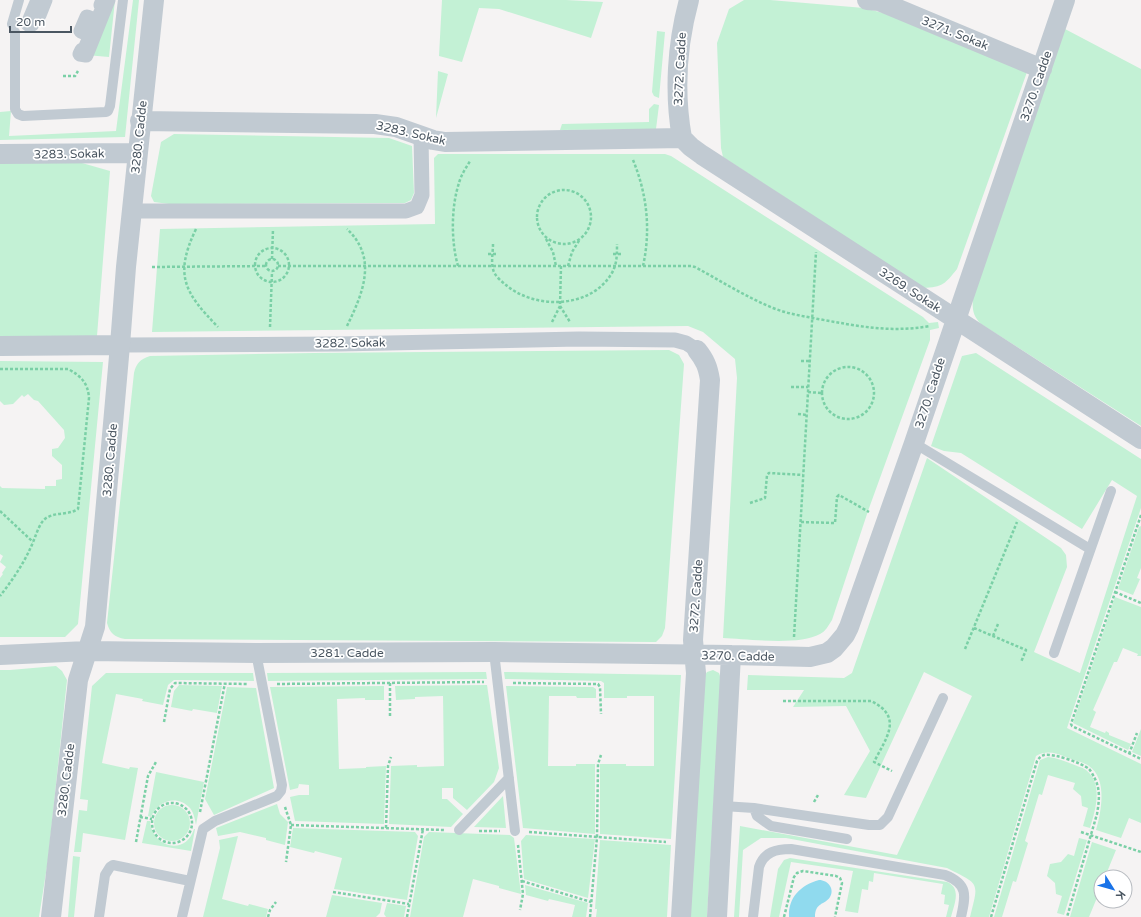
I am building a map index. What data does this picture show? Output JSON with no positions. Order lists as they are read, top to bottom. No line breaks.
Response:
{"streets":{"street":["3271. Sokak","3272. Cadde","3270. Cadde","3283. Sokak","3280. Cadde","3269. Sokak","3282. Sokak","3281. Cadde"]},"crossings":[["3271. Sokak","3270. Cadde"],["3272. Cadde","3270. Cadde"],["3272. Cadde","3283. Sokak"],["3272. Cadde","3269. Sokak"],["3272. Cadde","3282. Sokak"],["3272. Cadde","3281. Cadde"],["3270. Cadde","3269. Sokak"],["3270. Cadde","3281. Cadde"],["3283. Sokak","3280. Cadde"],["3283. Sokak","3269. Sokak"],["3280. Cadde","3282. Sokak"],["3280. Cadde","3281. Cadde"]],"scale_bar":"20 m","north":"bottom right"}
